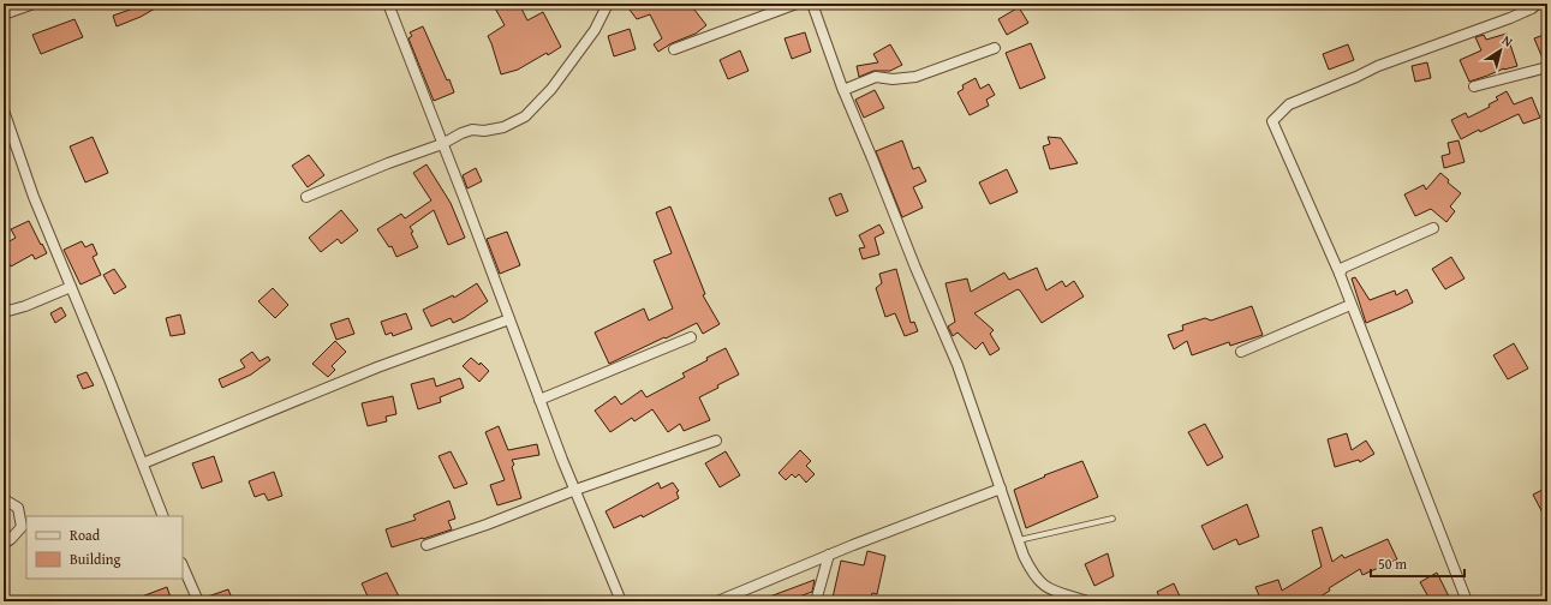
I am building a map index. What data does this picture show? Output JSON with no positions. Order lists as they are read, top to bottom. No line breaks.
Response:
{"legend":["Road","Building"],"scale_bar":"50 m","north":"top right"}
